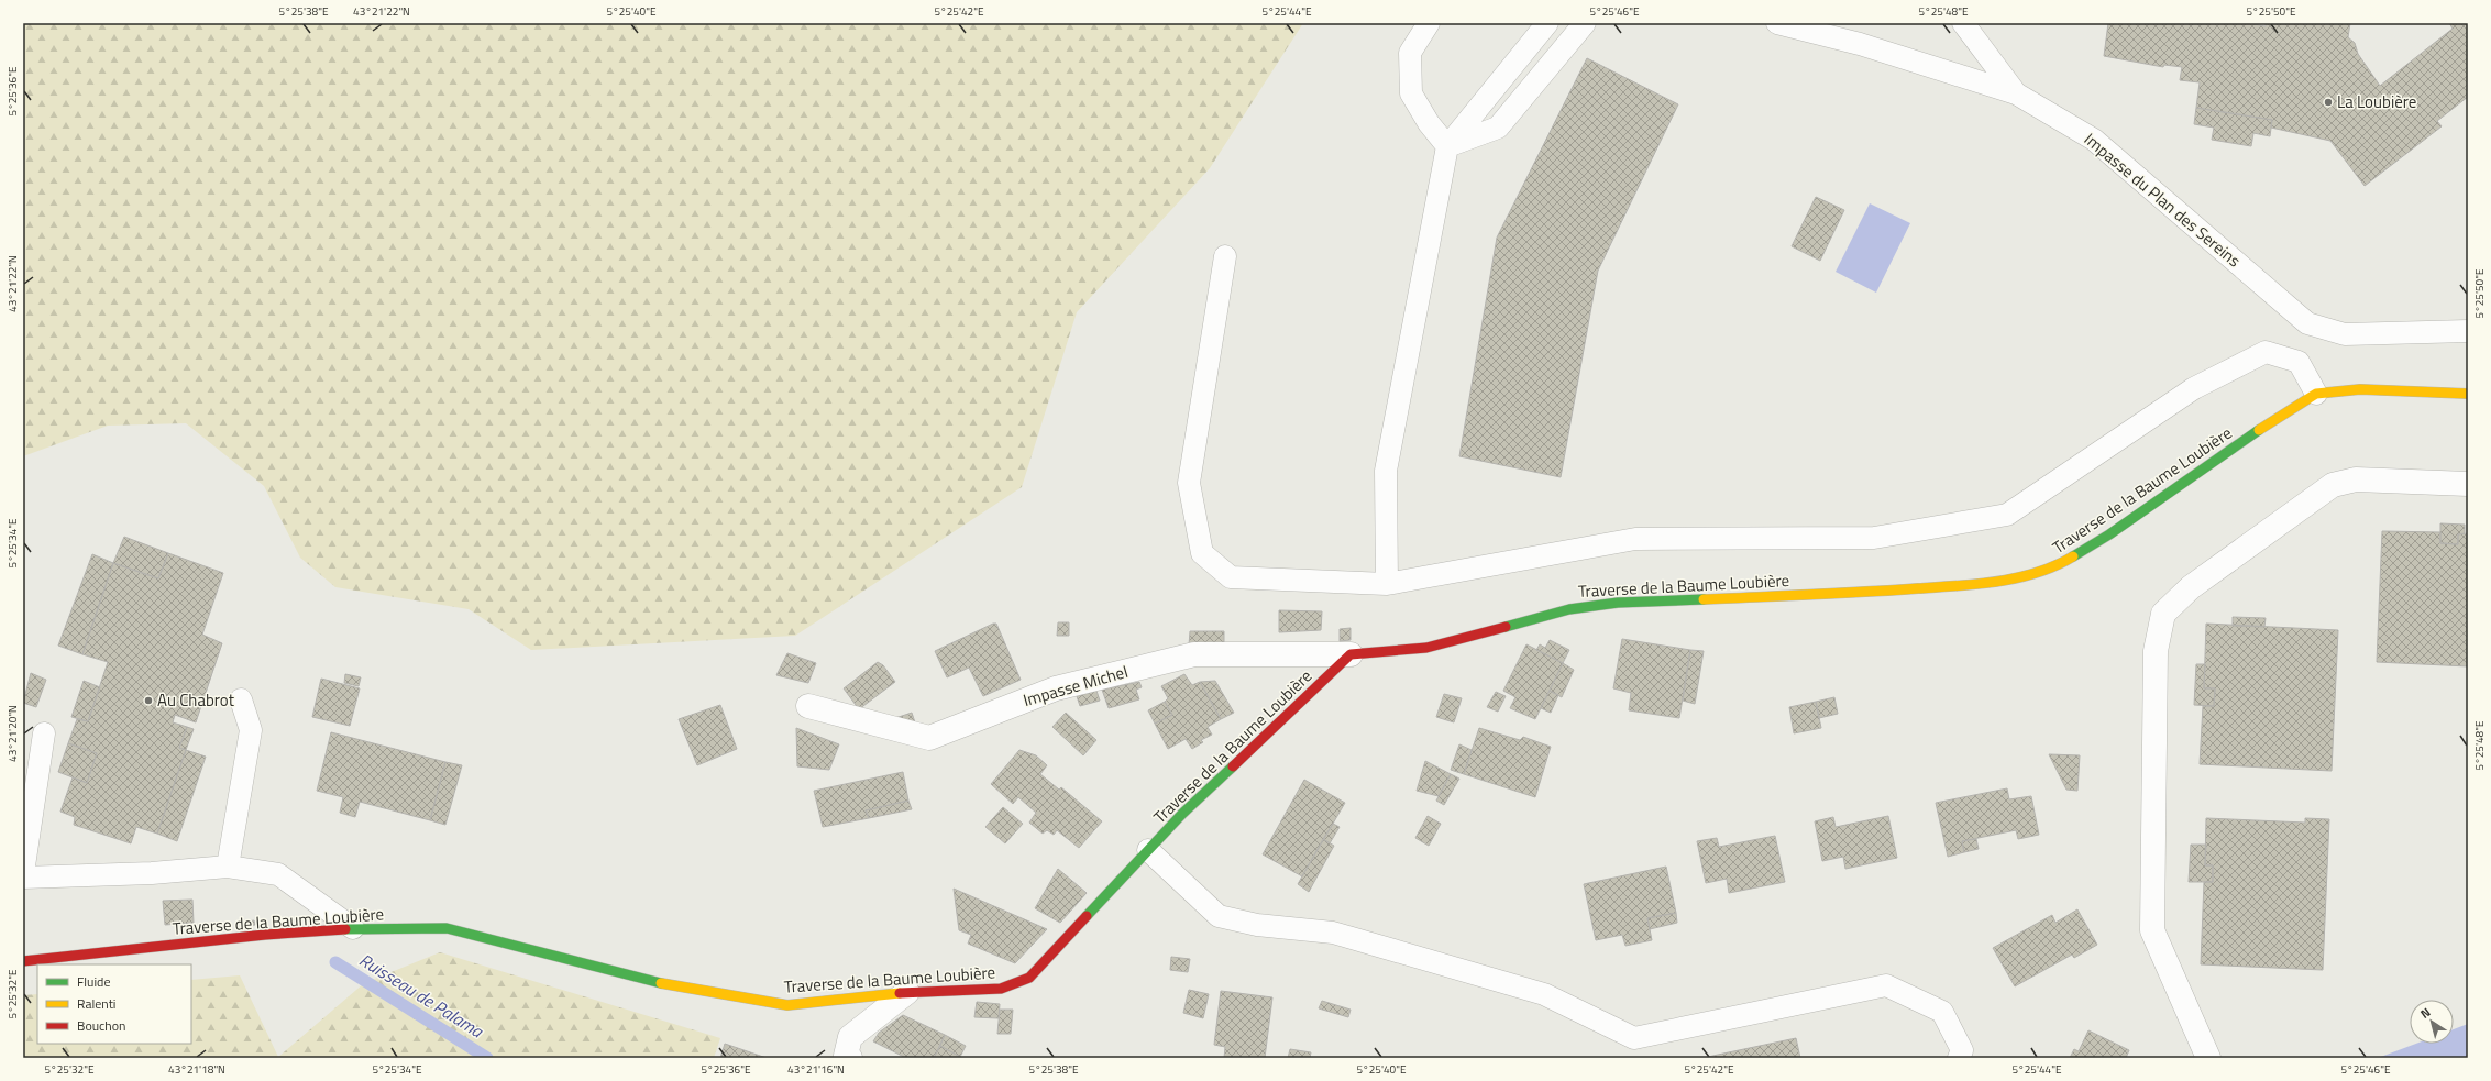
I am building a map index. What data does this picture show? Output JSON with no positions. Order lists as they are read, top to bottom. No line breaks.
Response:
{"streets":{"street":["Traverse de la Baume Loubière","Impasse Michel"],"lane":["Impasse du Plan des Sereins"]},"crossings":[["Traverse de la Baume Loubière","Impasse Michel"]],"water":["Ruisseau de Palama"],"places":["La Loubière","Au Chabrot"],"legend":["Fluide","Ralenti","Bouchon"],"north":"top left","coordinates":["5°25'38\"E","43°21'22\"N","5°25'40\"E","5°25'42\"E","5°25'44\"E","5°25'46\"E","5°25'48\"E","5°25'50\"E","5°25'36\"E","5°25'34\"E","43°21'20\"N","5°25'32\"E","43°21'18\"N","43°21'16\"N"]}
